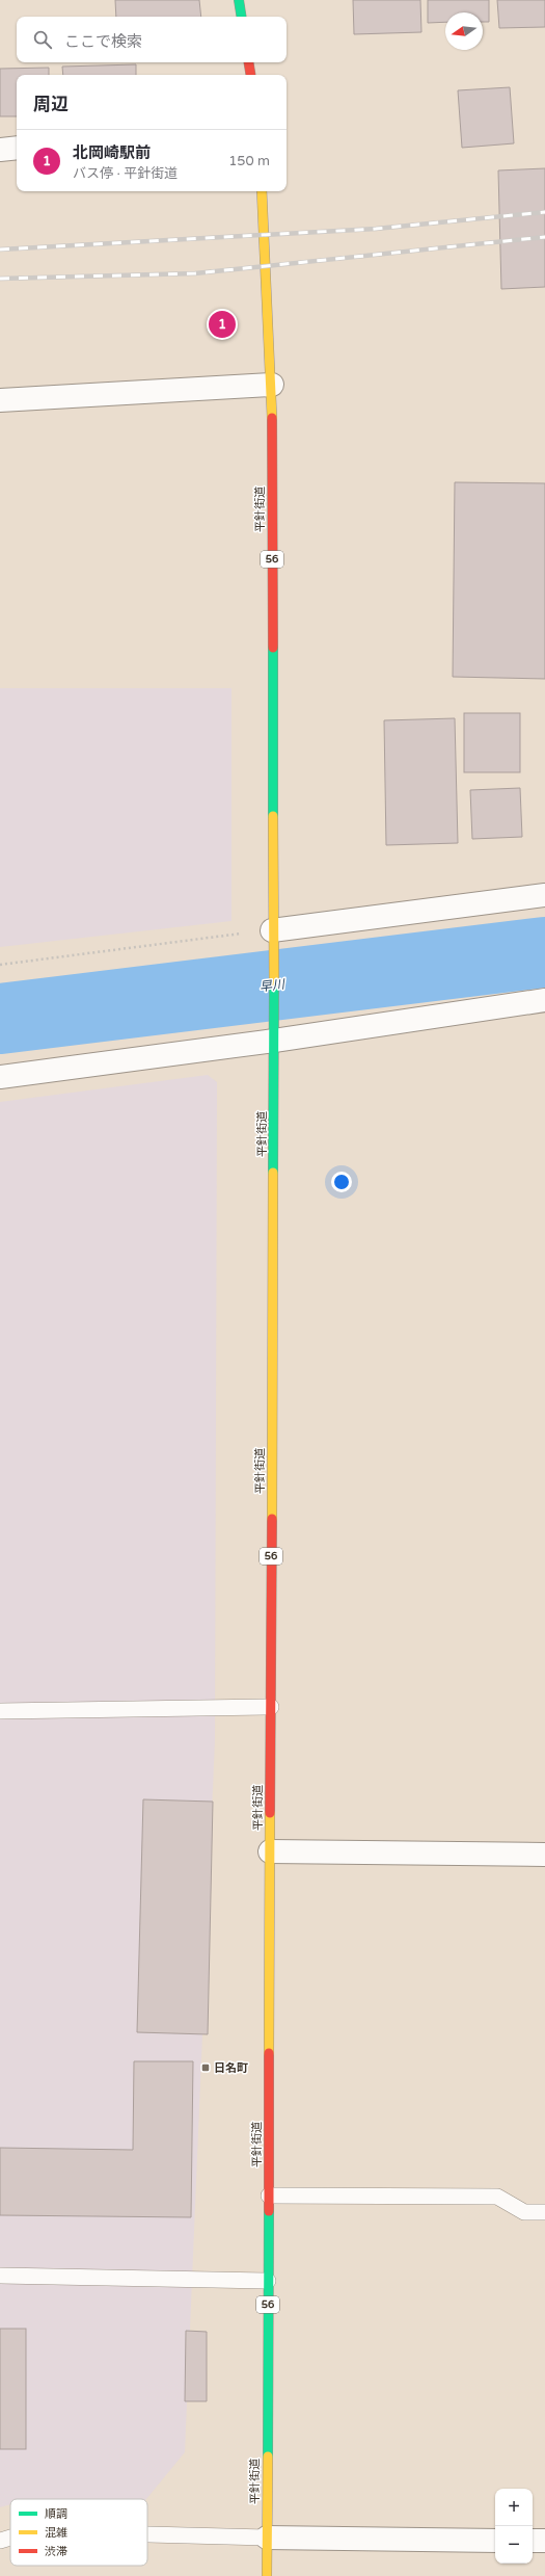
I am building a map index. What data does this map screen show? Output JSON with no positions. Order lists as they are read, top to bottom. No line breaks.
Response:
{"streets":{"main road":["平針街道","56"]},"crossings":[["平針街道","56"]],"water":["早川"],"places":{"transit":["日名町"]},"legend":["順調","混雑","渋滞"],"north":"left","page":{"search":"ここで検索","heading":"周辺","list":[{"mark":"1","name":"北岡崎駅前","note":"バス停 · 平針街道","value":"150 m"}],"pins":"1","map_buttons":["+","−"]}}
